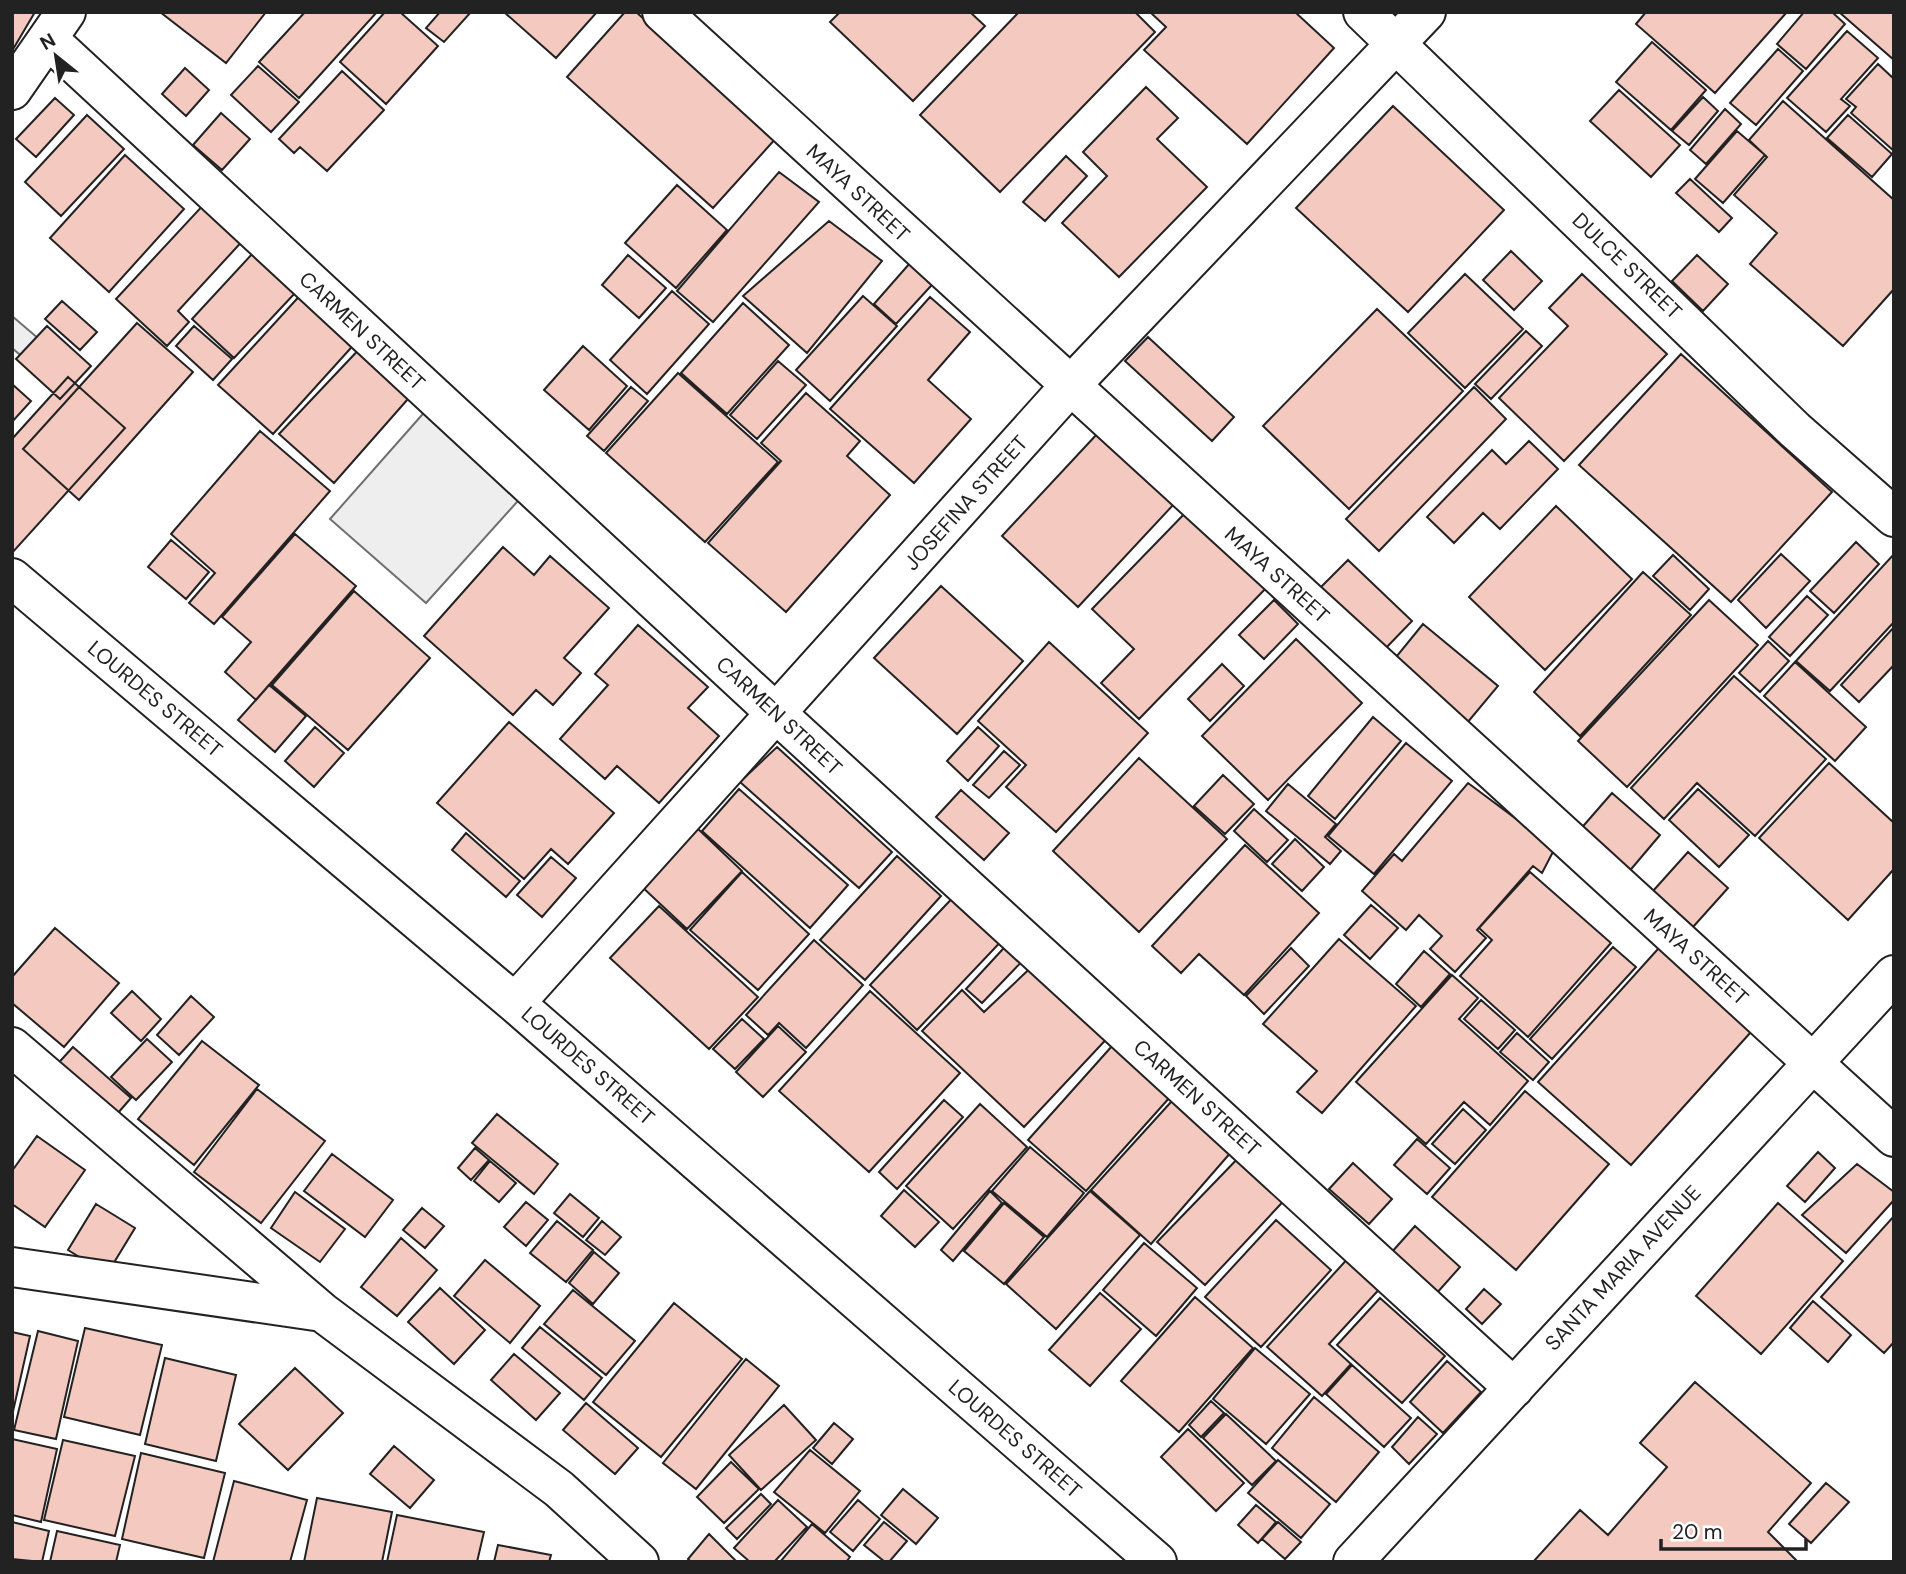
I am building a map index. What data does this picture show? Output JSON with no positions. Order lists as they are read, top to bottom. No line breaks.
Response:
{"streets":{"street":["MAYA STREET","DULCE STREET","CARMEN STREET","JOSEFINA STREET","LOURDES STREET","SANTA MARIA AVENUE"]},"crossings":[["MAYA STREET","JOSEFINA STREET"],["MAYA STREET","SANTA MARIA AVENUE"],["DULCE STREET","JOSEFINA STREET"],["CARMEN STREET","JOSEFINA STREET"],["CARMEN STREET","SANTA MARIA AVENUE"],["JOSEFINA STREET","LOURDES STREET"]],"scale_bar":"20 m","north":"top left"}
